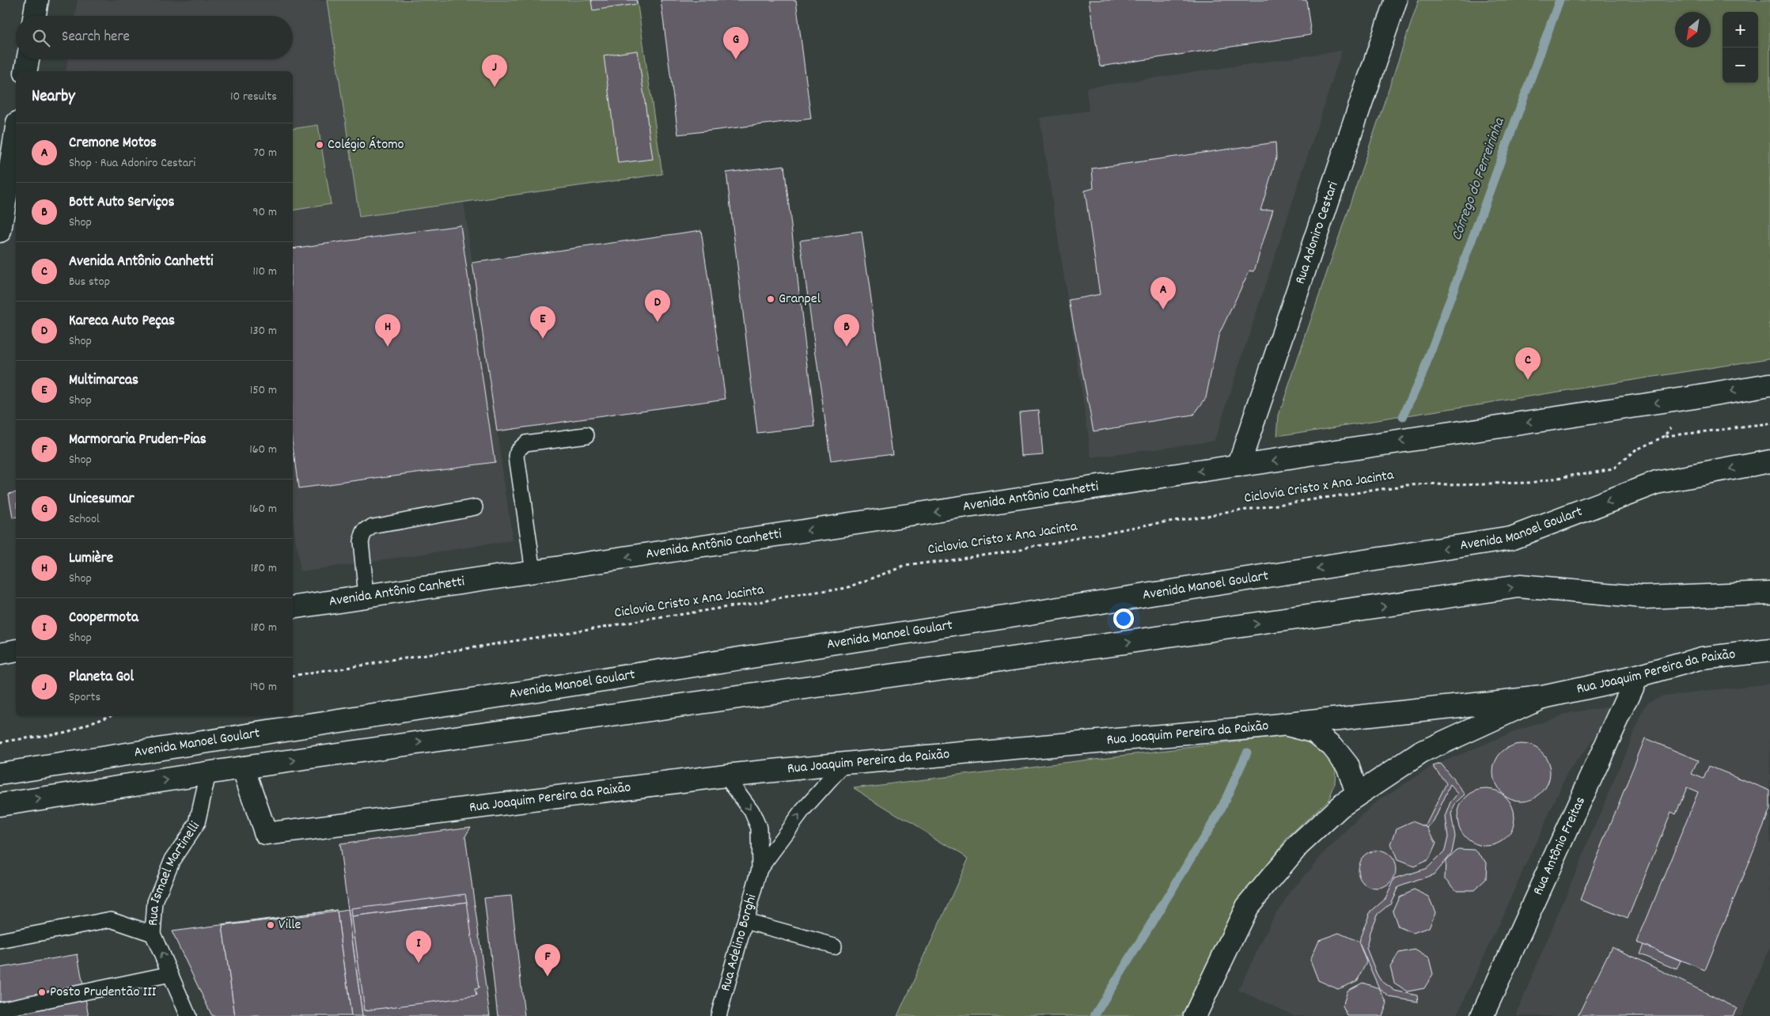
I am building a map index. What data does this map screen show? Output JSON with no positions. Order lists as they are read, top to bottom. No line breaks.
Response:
{"streets":{"street":["Rua Adoniro Cestari","Avenida Antônio Canhetti","Avenida Manoel Goulart","Rua Joaquim Pereira da Paixão","Rua Antônio Freitas"],"lane":["Rua Ismael Martinelli","Rua Adelino Borghi"],"path":["Ciclovia Cristo x Ana Jacinta"]},"crossings":[["Rua Adoniro Cestari","Avenida Antônio Canhetti"],["Ciclovia Cristo x Ana Jacinta","Avenida Antônio Canhetti"],["Rua Joaquim Pereira da Paixão","Rua Antônio Freitas"]],"water":["Córrego do Ferreirinha"],"places":["Colégio Átomo","Granpel","Ville","Posto Prudentão III"],"north":"bottom left","page":{"map_buttons":["+","−"],"search":"Search here","pins":["G","J","A","D","E","B","H","C","I","F"],"heading":["Nearby","10 results"],"list":[{"mark":"A","name":"Cremone Motos","note":"Shop · Rua Adoniro Cestari","value":"70 m"},{"mark":"B","name":"Bott Auto Serviços","note":"Shop","value":"90 m"},{"mark":"C","name":"Avenida Antônio Canhetti","note":"Bus stop","value":"110 m"},{"mark":"D","name":"Kareca Auto Peças","note":"Shop","value":"130 m"},{"mark":"E","name":"Multimarcas","note":"Shop","value":"150 m"},{"mark":"F","name":"Marmoraria Pruden-Pias","note":"Shop","value":"160 m"},{"mark":"G","name":"Unicesumar","note":"School","value":"160 m"},{"mark":"H","name":"Lumière","note":"Shop","value":"180 m"},{"mark":"I","name":"Coopermota","note":"Shop","value":"180 m"},{"mark":"J","name":"Planeta Gol","note":"Sports","value":"190 m"}]}}
